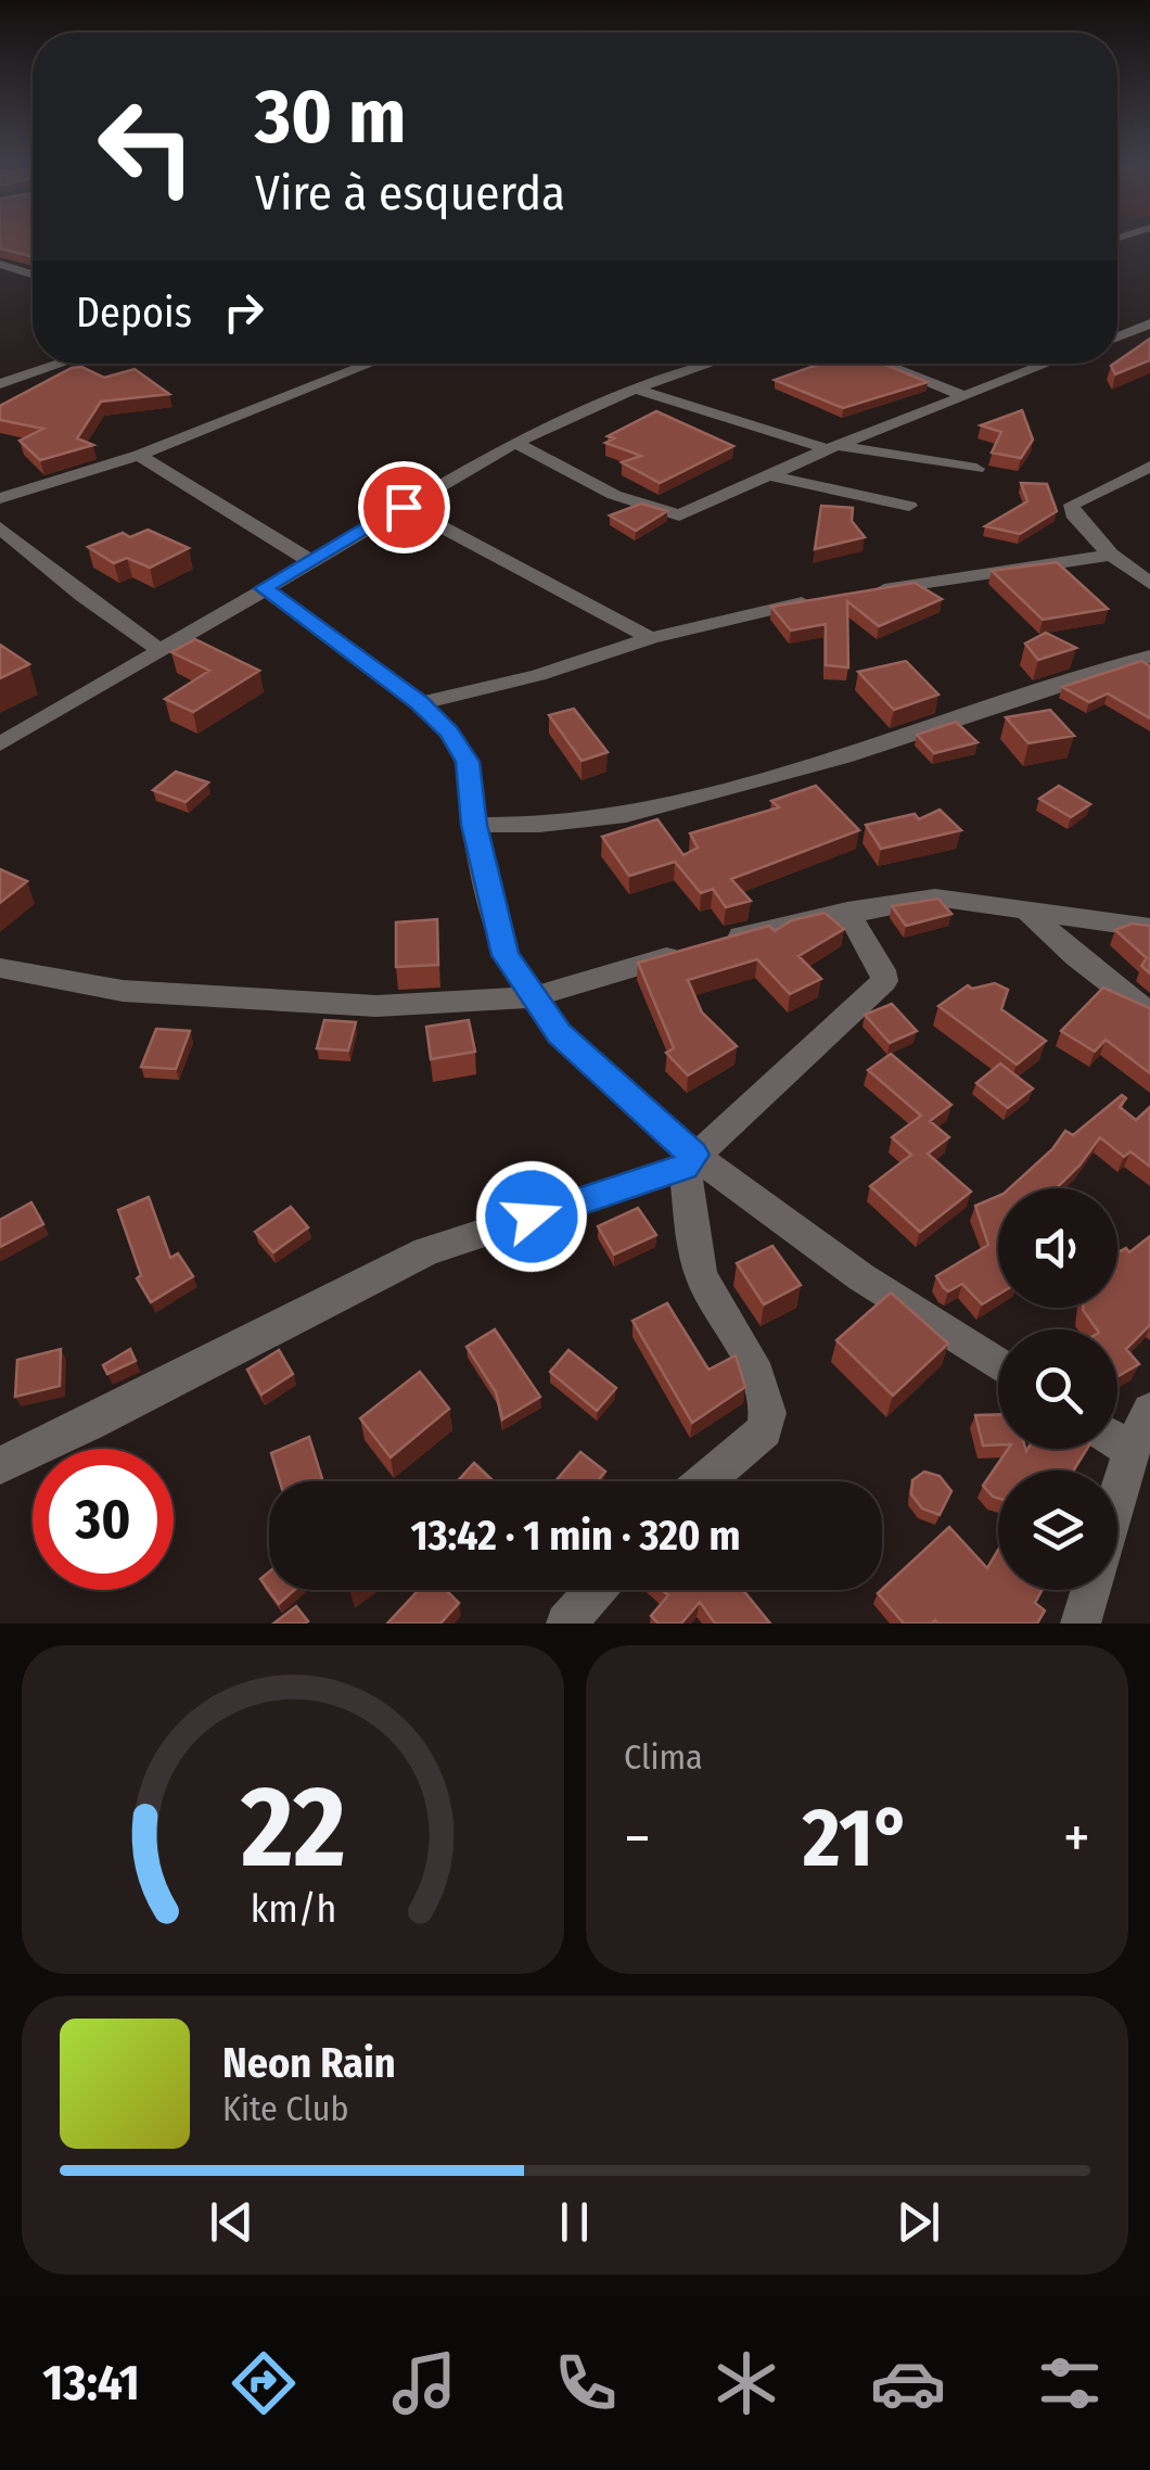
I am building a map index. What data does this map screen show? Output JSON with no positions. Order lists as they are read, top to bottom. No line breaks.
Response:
{"page":{"turn":["30 m","Vire à esquerda"],"then":"Depois","limit":"30","trip":"13:42 · 1 min · 320 m","tile":"Clima","heat":["−","21°","+"],"song":["Neon Rain","Kite Club"],"tabs":"13:41","gauge":["22","km/h"]}}
